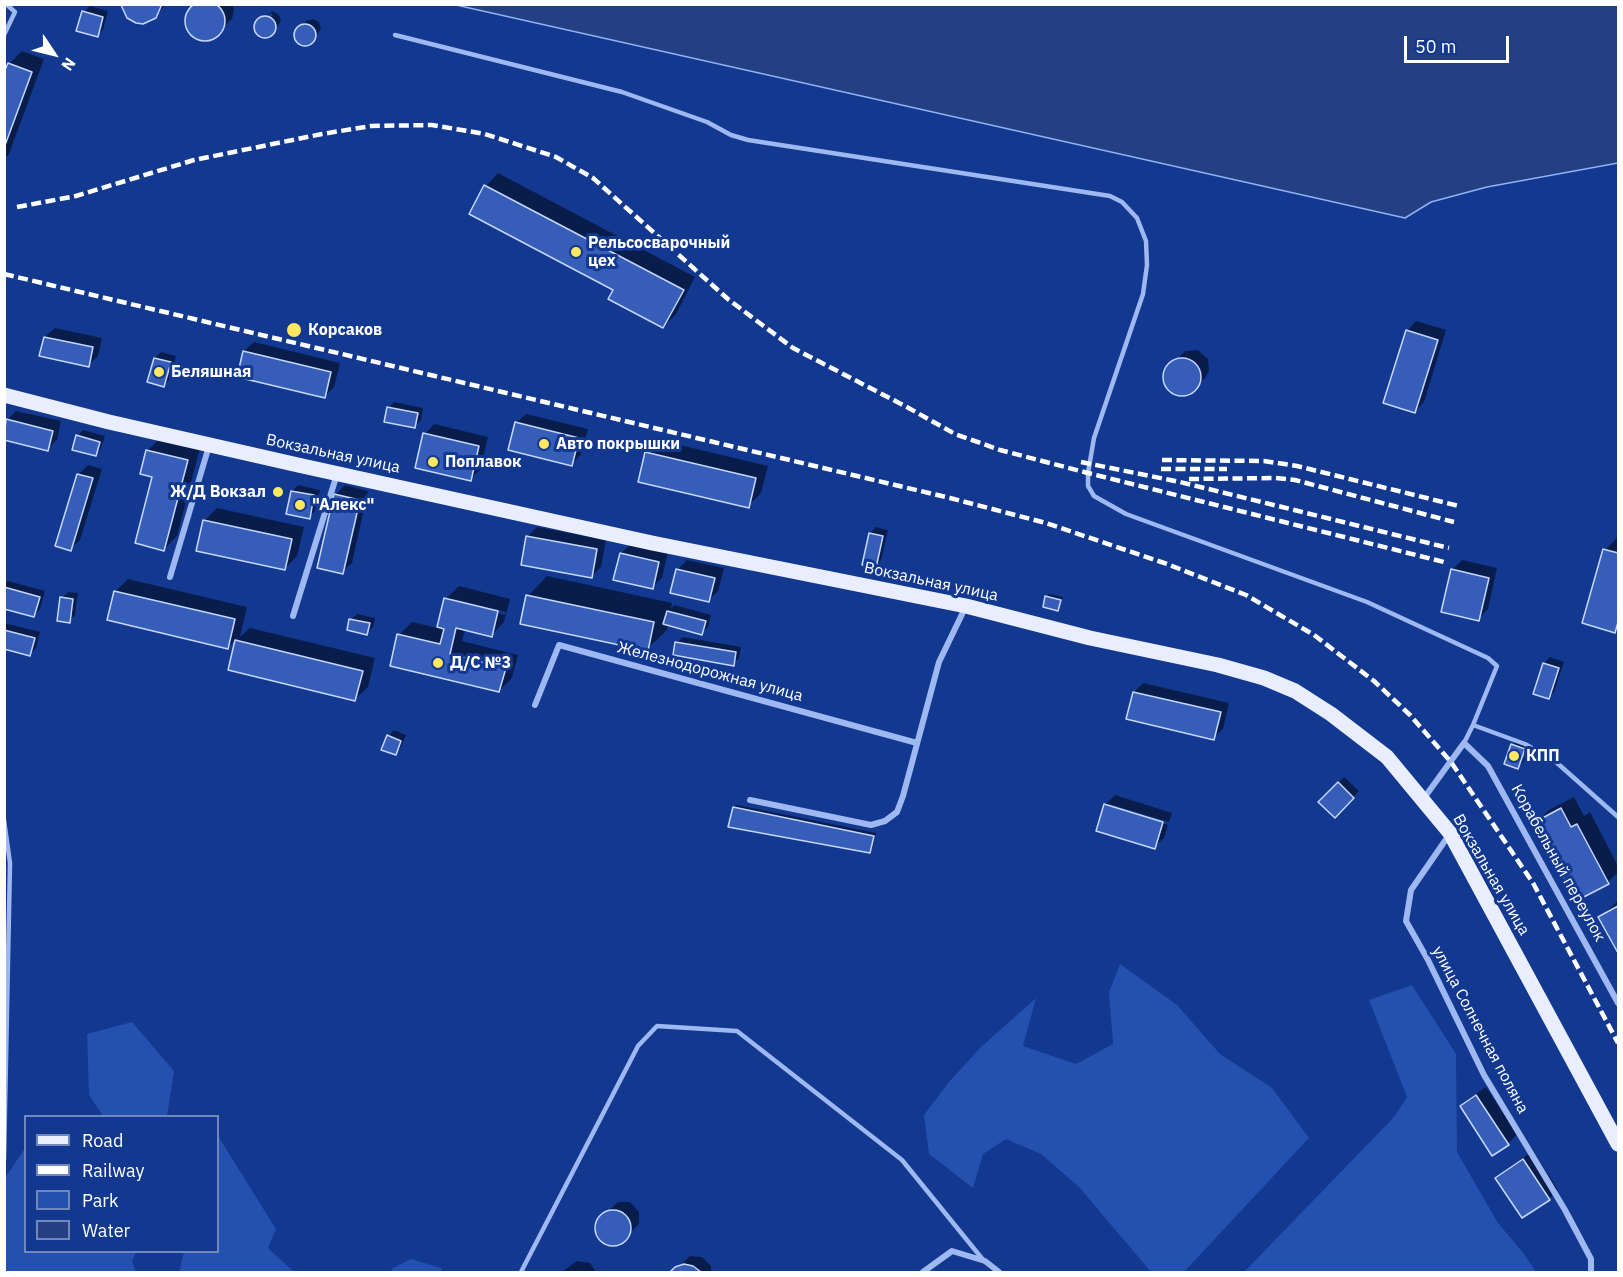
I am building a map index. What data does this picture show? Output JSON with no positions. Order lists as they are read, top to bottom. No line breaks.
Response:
{"streets":{"main road":["Вокзальная улица"],"street":["Железнодорожная улица","Корабельный переулок","улица Солнечная поляна"]},"crossings":[["Вокзальная улица","улица Солнечная поляна"]],"places":["Рельсосварочный цех","Корсаков","Беляшная","Авто покрышки","Поплавок","Ж/Д Вокзал","\"Алекс\"","Д/С №3","КПП"],"legend":["Road","Railway","Park","Water"],"scale_bar":"50 m","north":"bottom right"}
